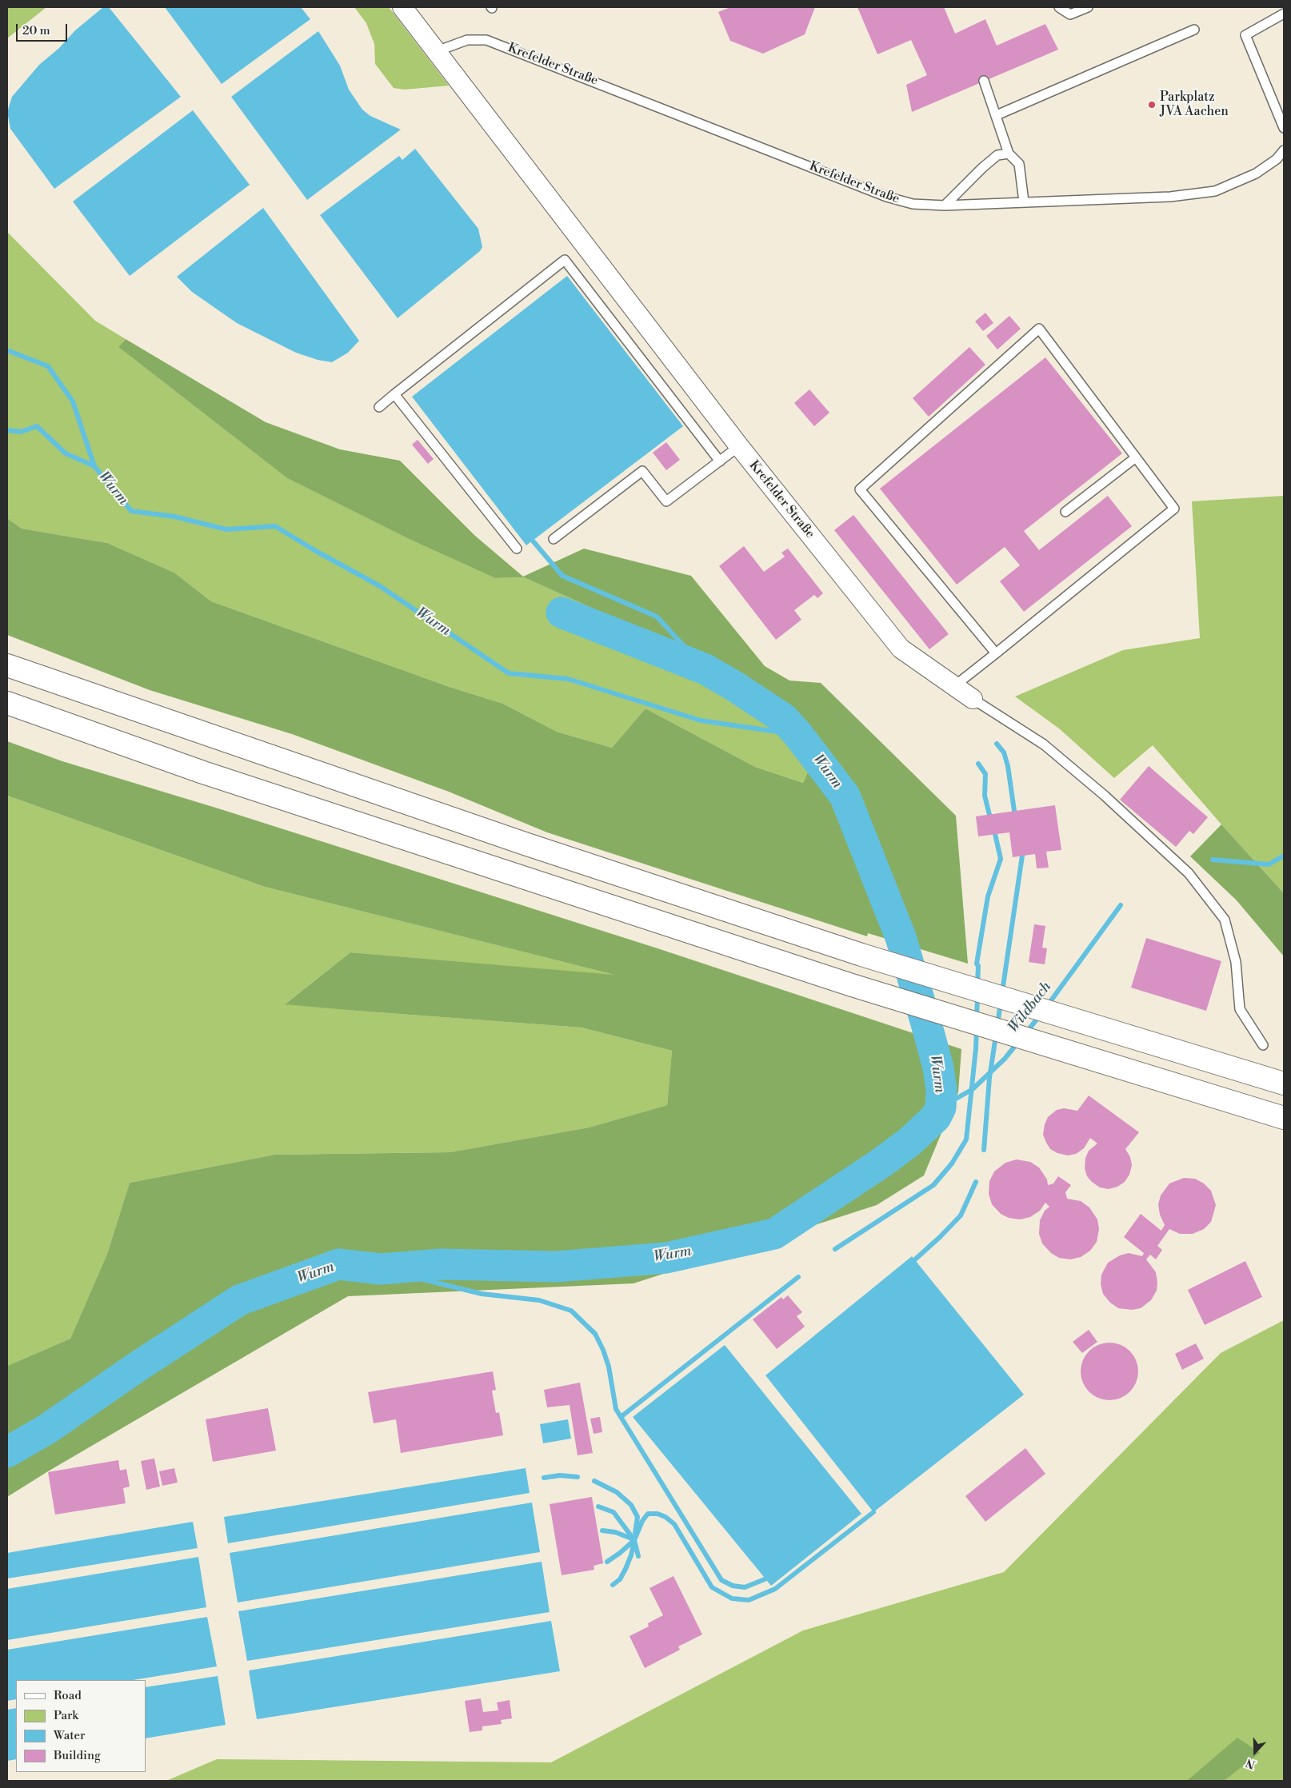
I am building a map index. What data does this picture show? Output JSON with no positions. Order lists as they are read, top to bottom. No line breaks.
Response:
{"streets":{"street":["Krefelder Straße"]},"water":["Wurm","Wildbach"],"places":["Parkplatz JVA Aachen"],"legend":["Road","Park","Water","Building"],"scale_bar":"20 m","north":"bottom"}
